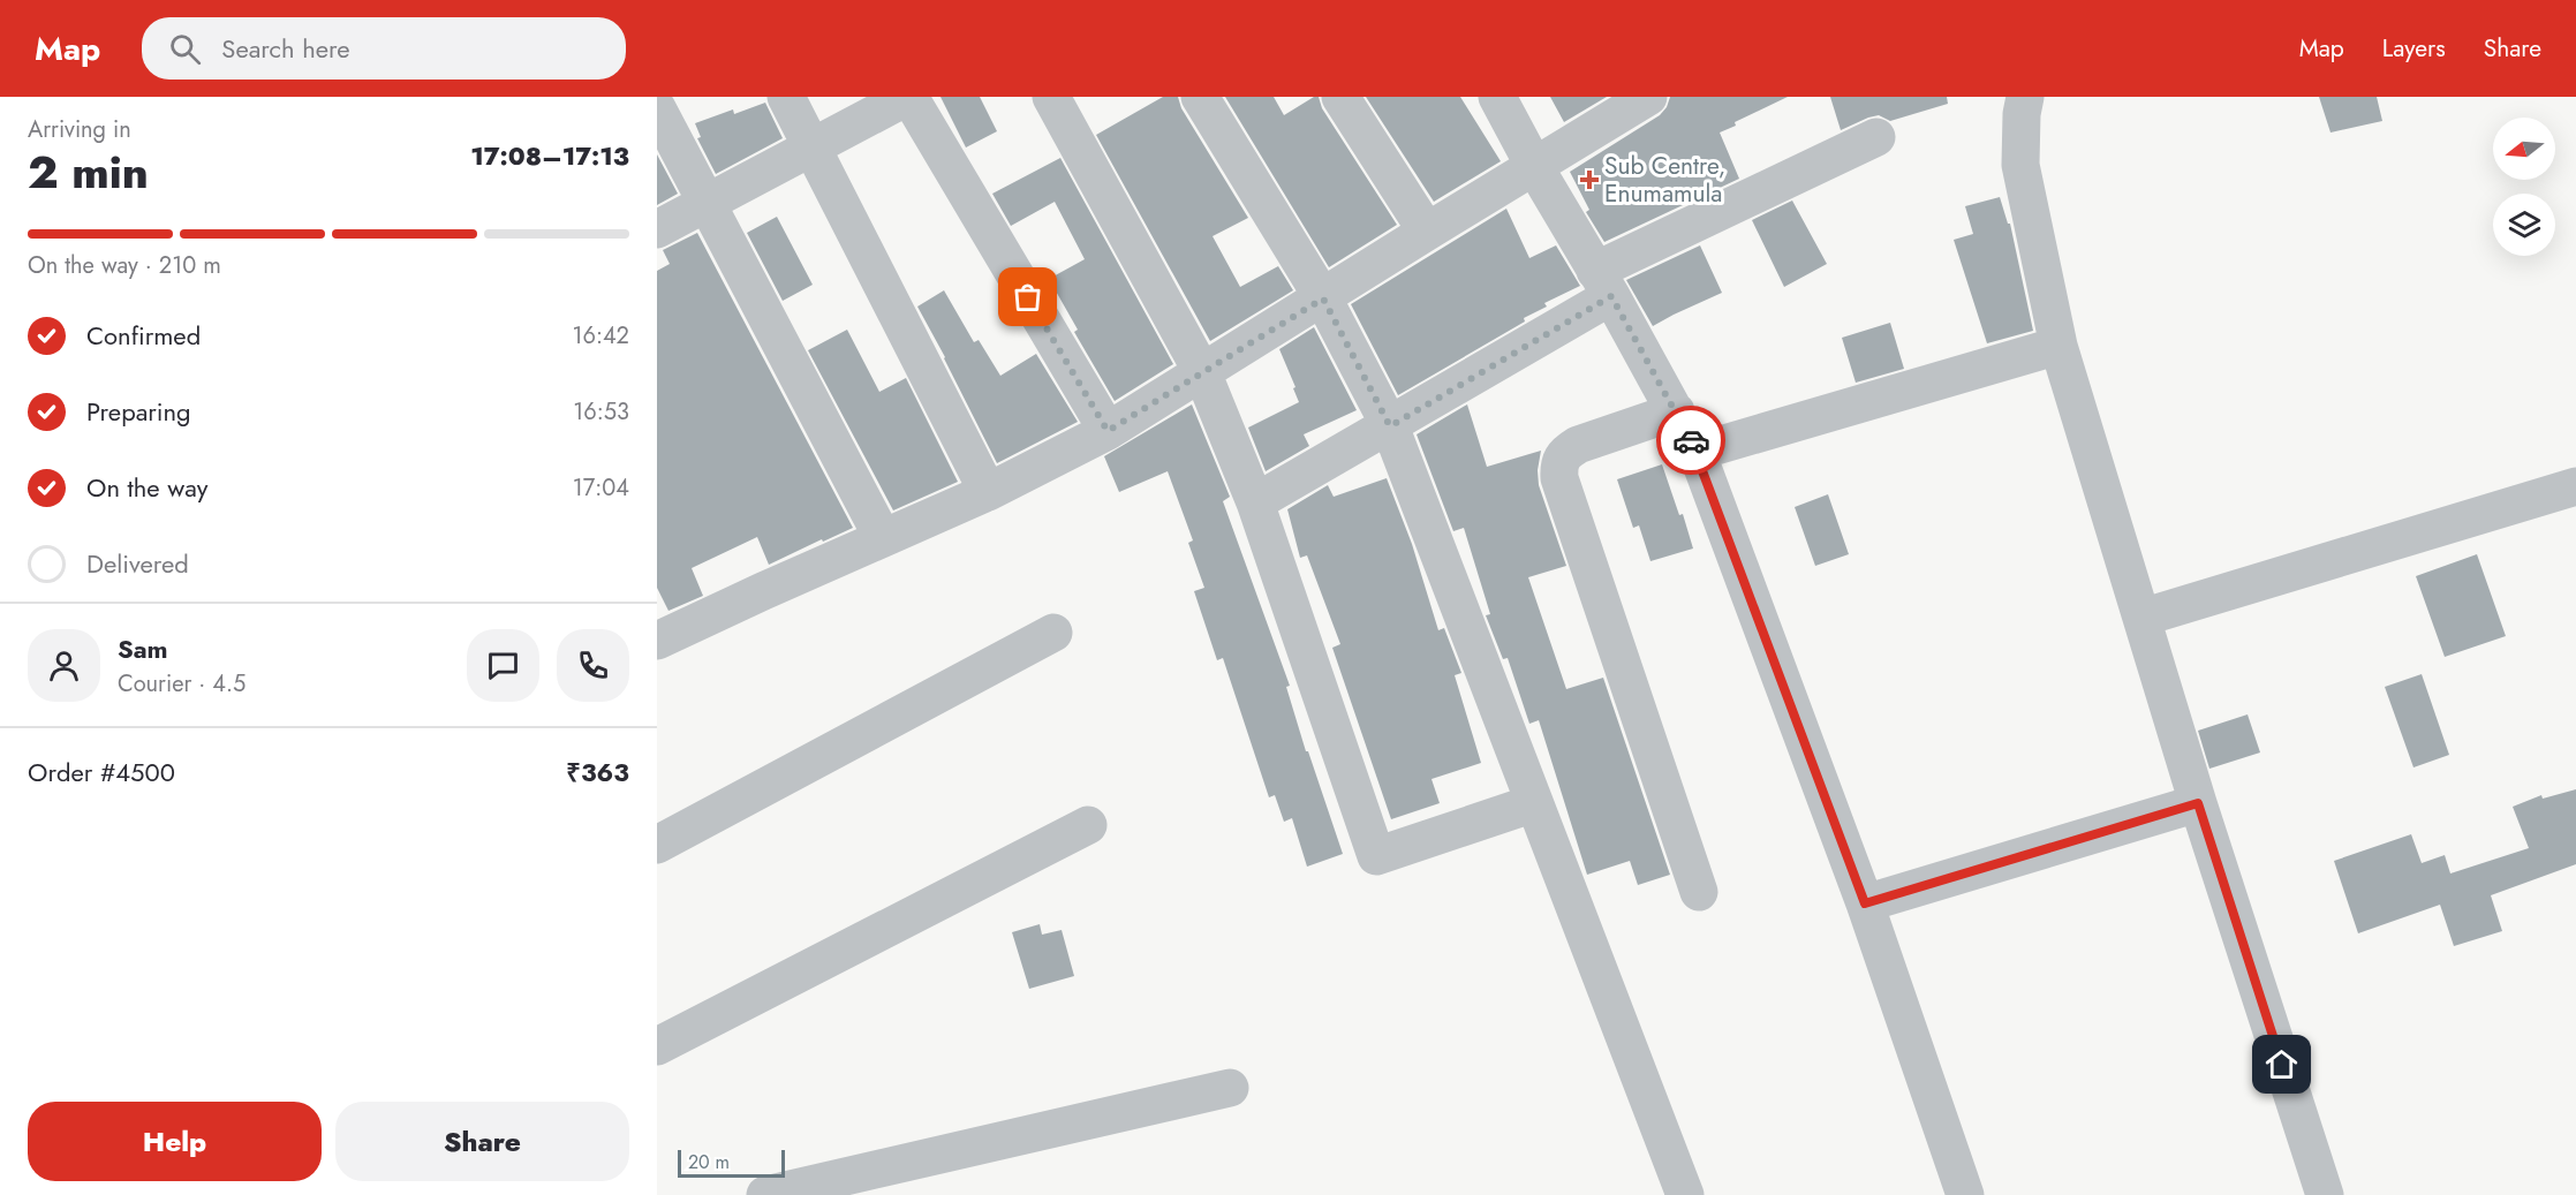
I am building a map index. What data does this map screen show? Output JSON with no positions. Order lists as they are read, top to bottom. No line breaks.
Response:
{"places":{"health":["Sub Centre, Enumamula"]},"scale_bar":"20 m","north":"left","page":{"header":"Map","search":"Search here","nav":["Map","Layers","Share"],"heading":["2 min","Arriving in","17:08–17:13"],"panel":["Sam","Courier · 4.5","Order #4500","₹363"],"bar":"On the way · 210 m","list":[["Confirmed","16:42"],["Preparing","16:53"],["On the way","17:04"],"Delivered"],"buttons":["Help","Share"],"scale":"20 m"}}
